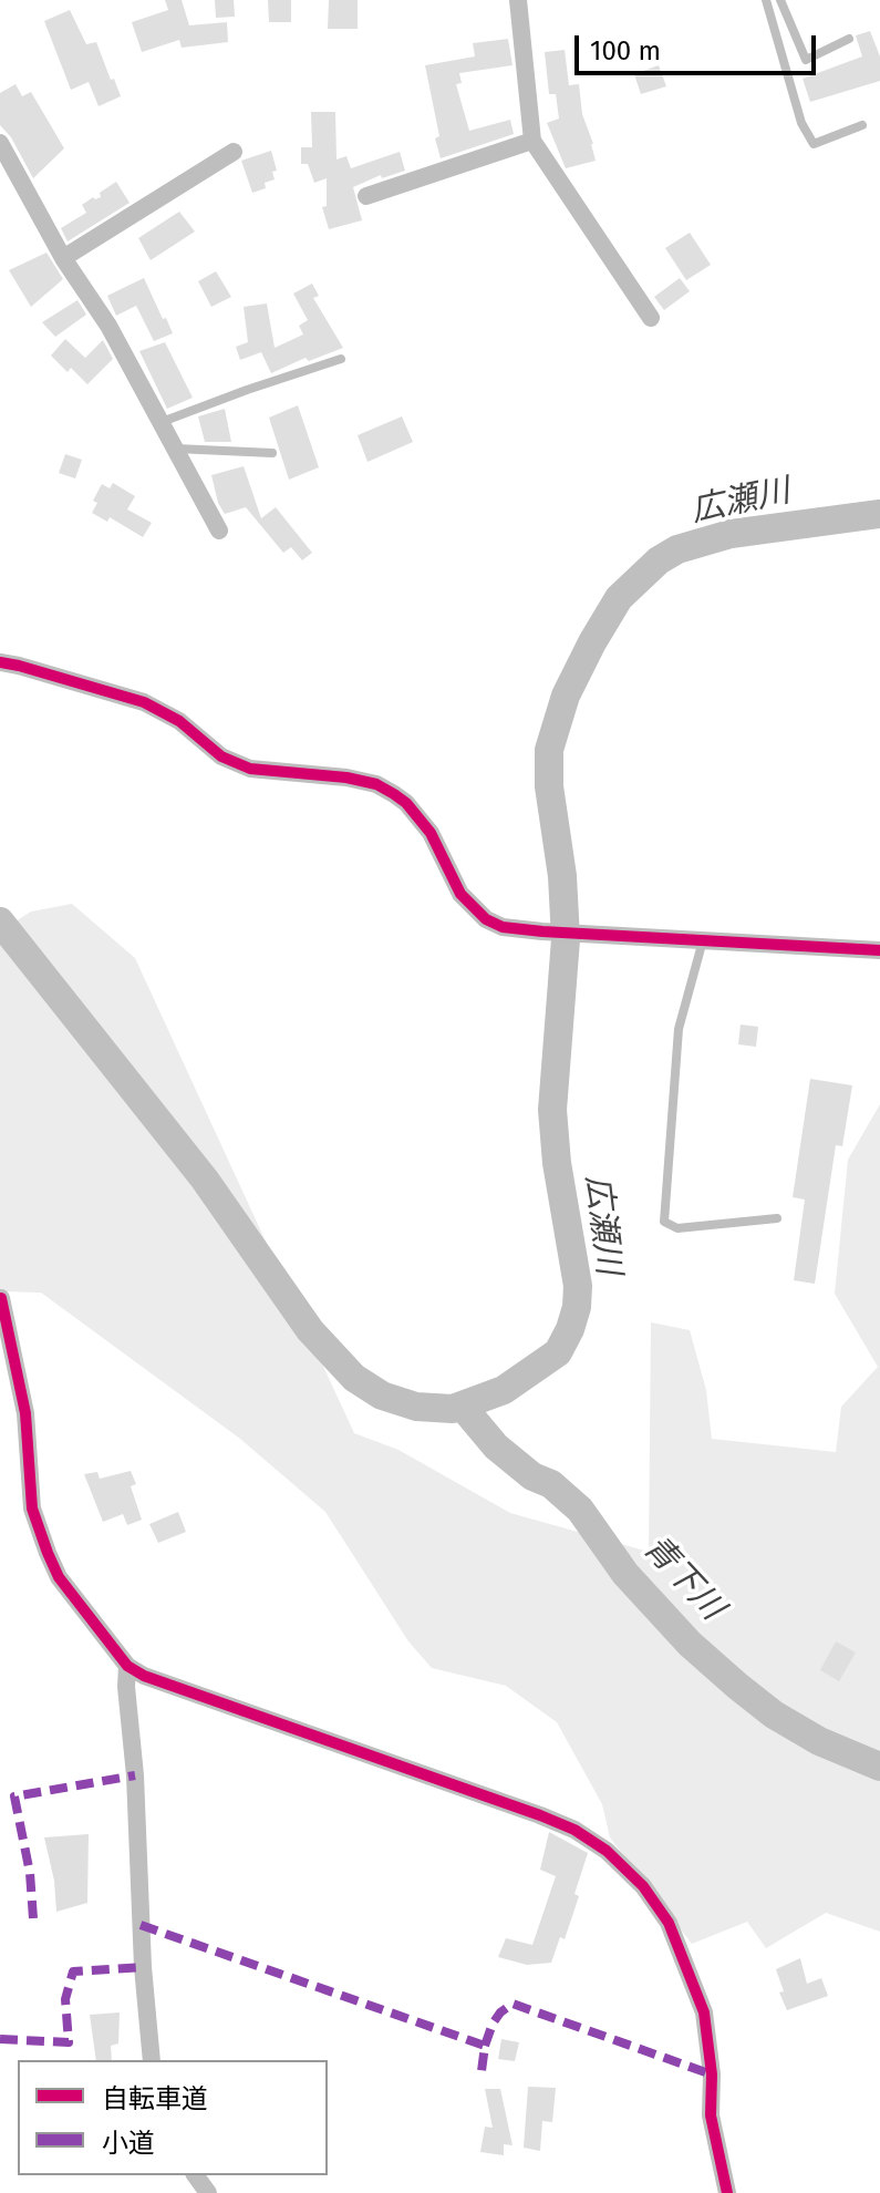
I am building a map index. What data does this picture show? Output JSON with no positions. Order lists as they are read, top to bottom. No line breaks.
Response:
{"water":["広瀬川","青下川"],"legend":["自転車道","小道"],"scale_bar":"100 m"}
